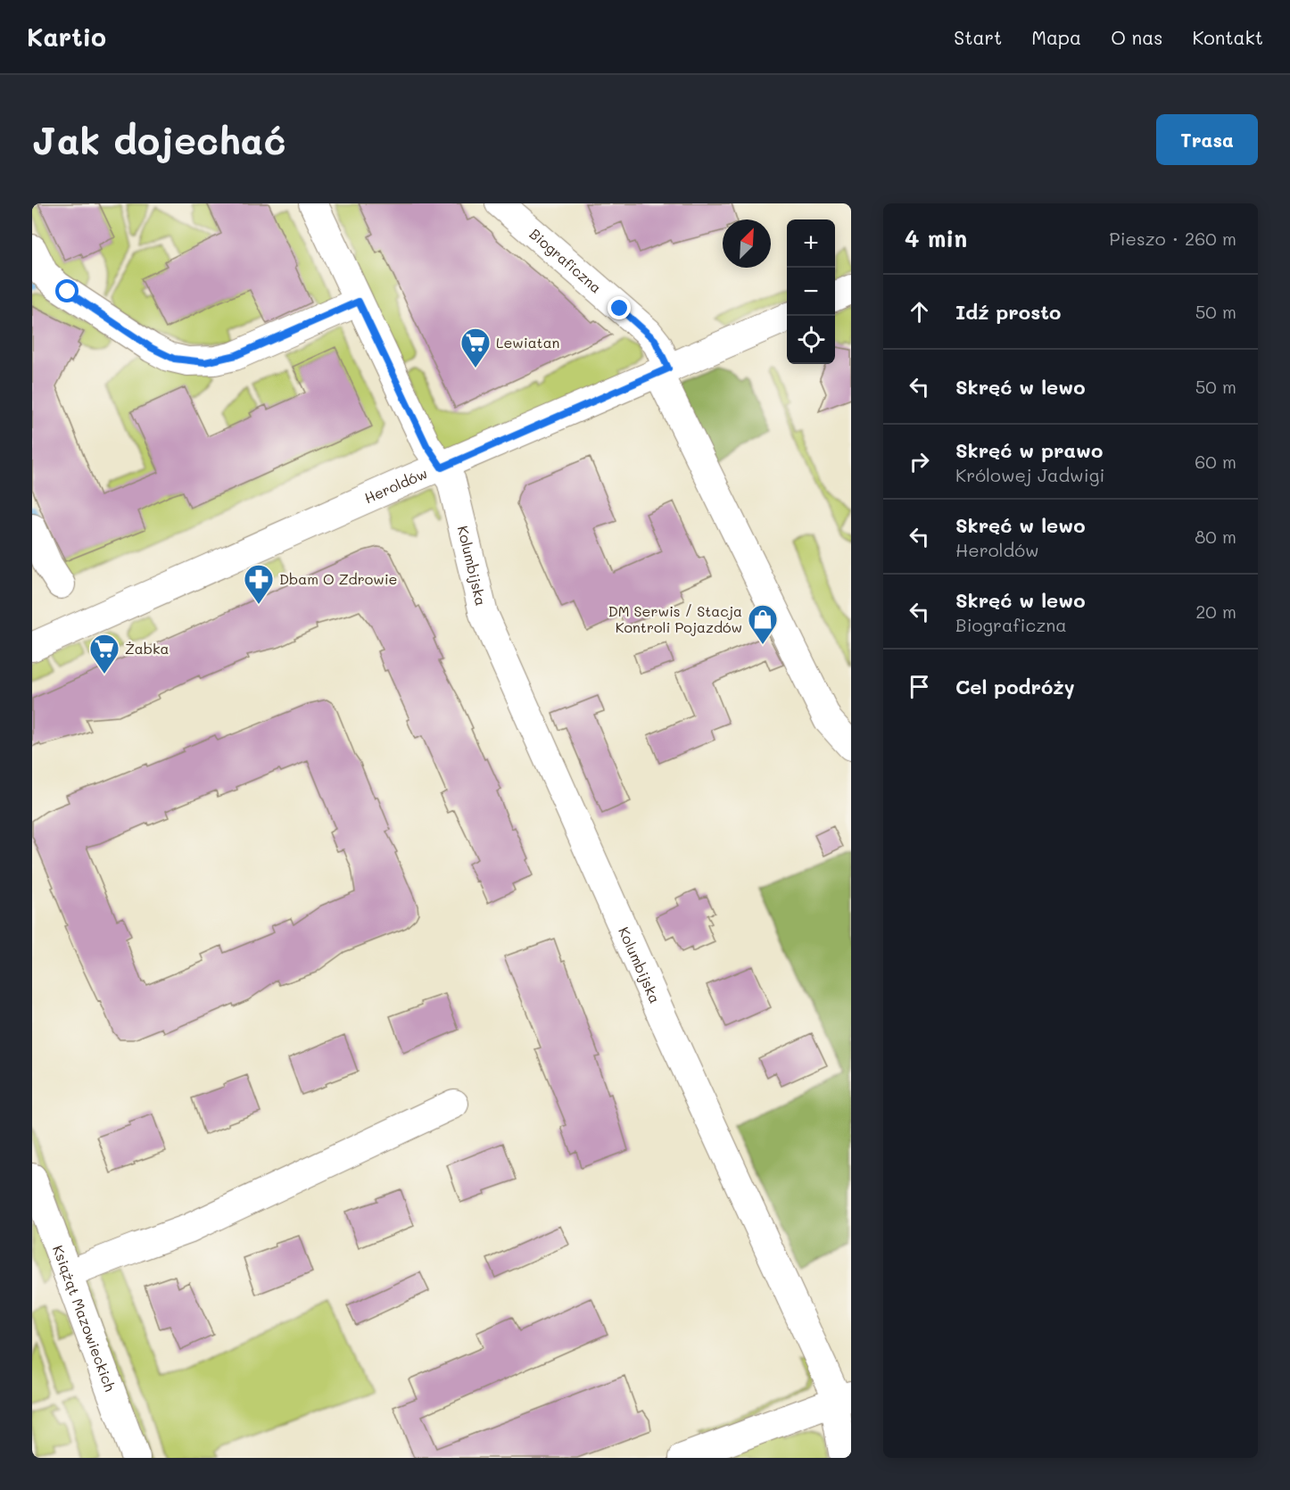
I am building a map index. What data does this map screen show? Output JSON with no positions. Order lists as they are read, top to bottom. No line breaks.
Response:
{"streets":{"street":["Biograficzna","Heroldów","Kolumbijska","Książąt Mazowieckich"]},"crossings":[["Biograficzna","Heroldów"],["Heroldów","Kolumbijska"]],"places":{"supermarket":["Lewiatan","Żabka"],"pharmacy":["Dbam O Zdrowie"],"shop":["DM Serwis / Stacja Kontroli Pojazdów"]},"north":"top right","page":{"header":"Kartio","nav":["Start","Mapa","O nas","Kontakt"],"buttons":"Trasa","title":"Jak dojechać","heading":["4 min","Pieszo · 260 m"],"map_buttons":["+","−"],"list":[["Idź prosto","50 m"],["Skręć w lewo","50 m"],["Skręć w prawo","Królowej Jadwigi","60 m"],["Skręć w lewo","Heroldów","80 m"],["Skręć w lewo","Biograficzna","20 m"],"Cel podróży"]}}
